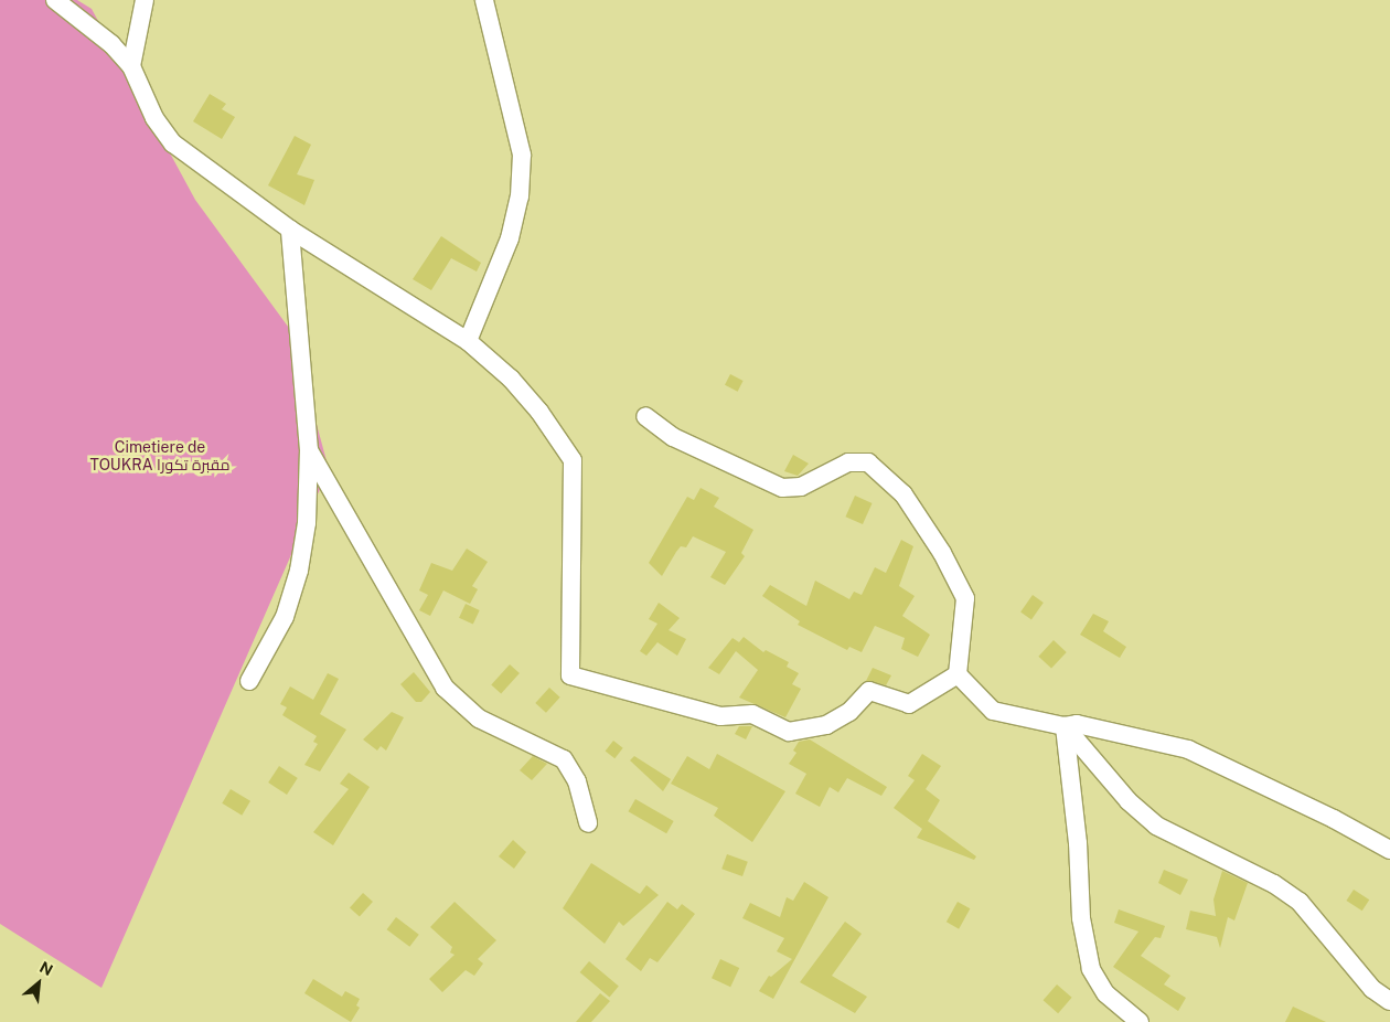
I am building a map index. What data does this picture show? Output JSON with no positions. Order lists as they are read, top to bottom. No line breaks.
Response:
{"parks":["Cimetiere de TOUKRA مقبرة تكورا"],"north":"top right"}
